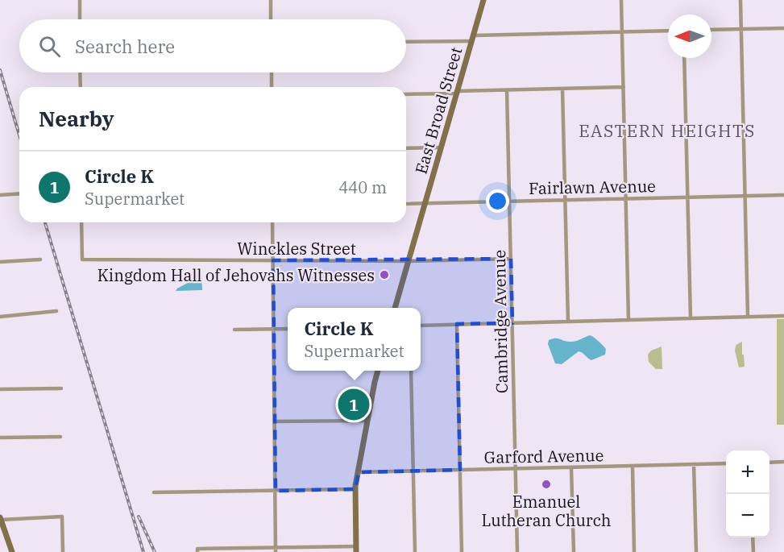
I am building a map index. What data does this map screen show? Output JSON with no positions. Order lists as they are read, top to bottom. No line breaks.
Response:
{"streets":{"street":["East Broad Street","Fairlawn Avenue","Winckles Street","Cambridge Avenue","Garford Avenue"]},"crossings":[["East Broad Street","Fairlawn Avenue"],["East Broad Street","Winckles Street"],["Fairlawn Avenue","Cambridge Avenue"],["Winckles Street","Cambridge Avenue"],["Cambridge Avenue","Garford Avenue"]],"districts":["EASTERN HEIGHTS"],"places":["Kingdom Hall of Jehovahs Witnesses","Emanuel Lutheran Church"],"north":"left","page":{"search":"Search here","heading":"Nearby","list":[{"mark":"1","name":"Circle K","note":"Supermarket","value":"440 m"}],"popup":["Circle K","Supermarket"],"pins":"1","map_buttons":["+","−"]}}
